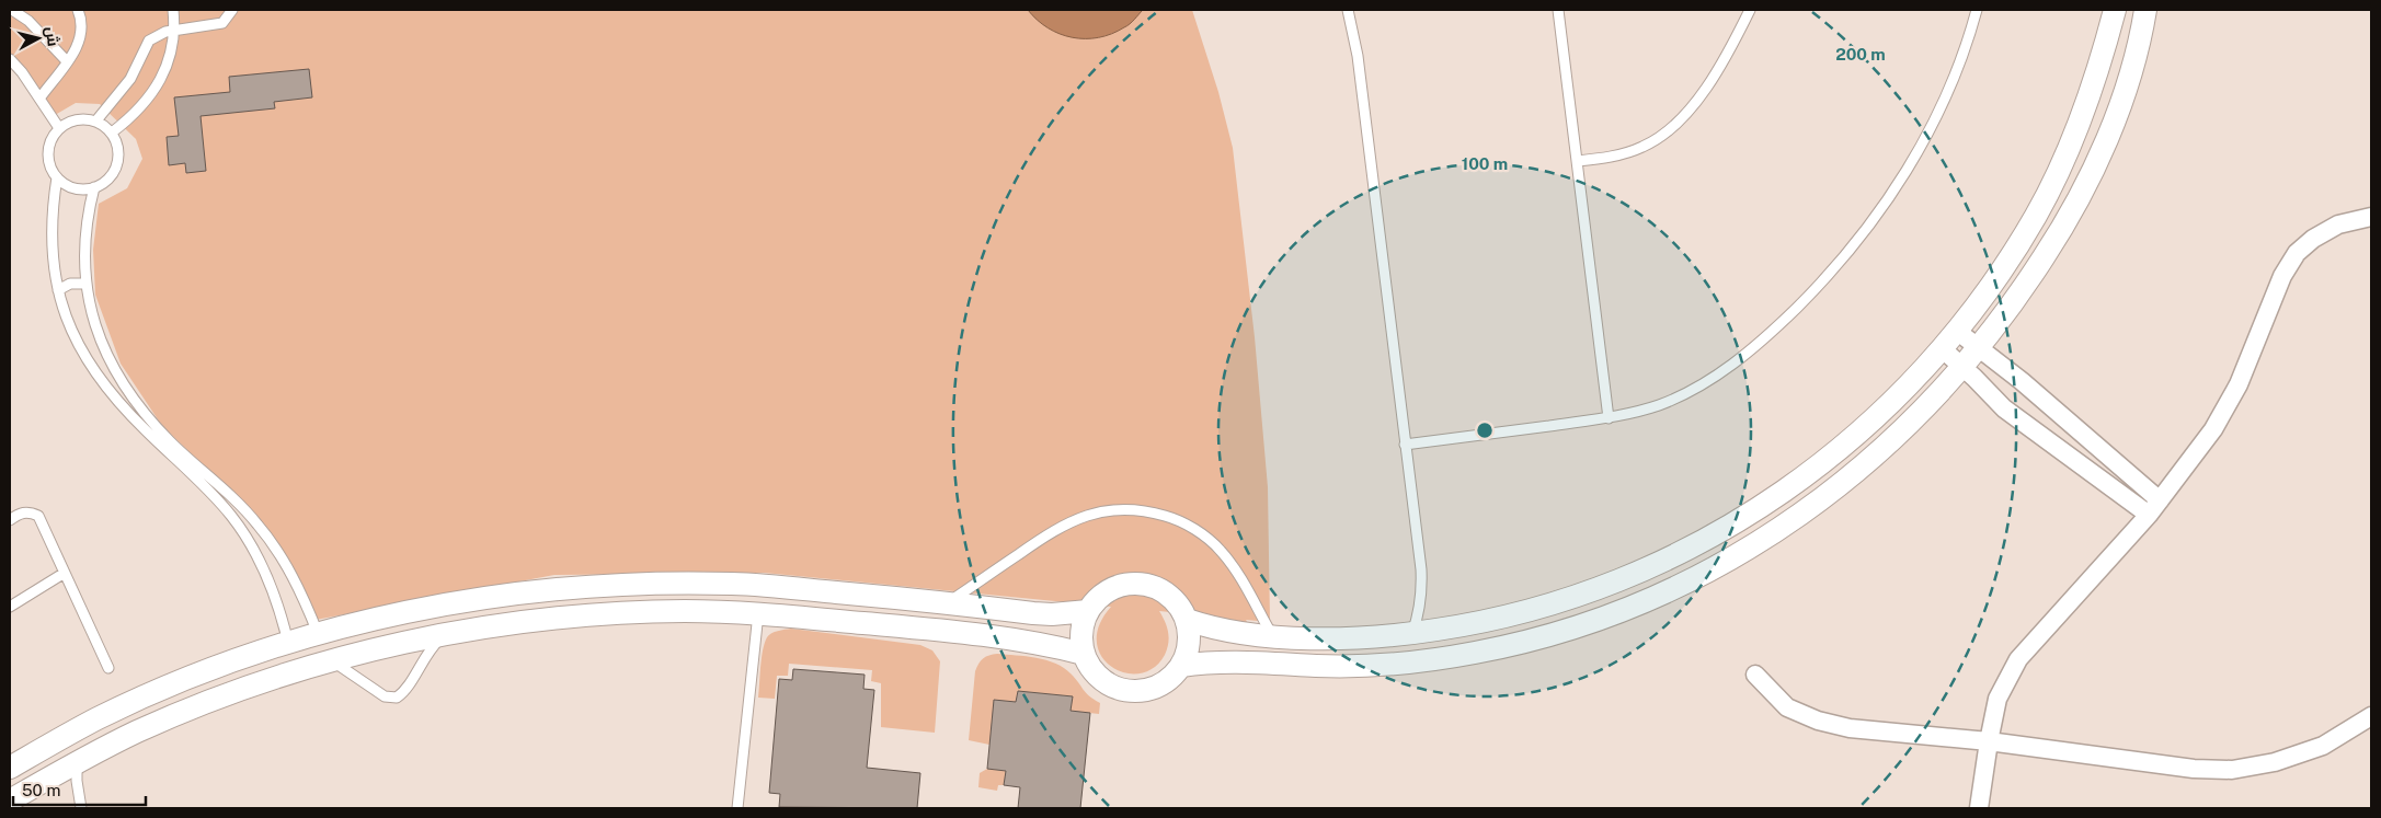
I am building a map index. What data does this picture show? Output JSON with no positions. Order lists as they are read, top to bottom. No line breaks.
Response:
{"scale_bar":"50 m","north":"right","rings":["200 m","100 m"]}
